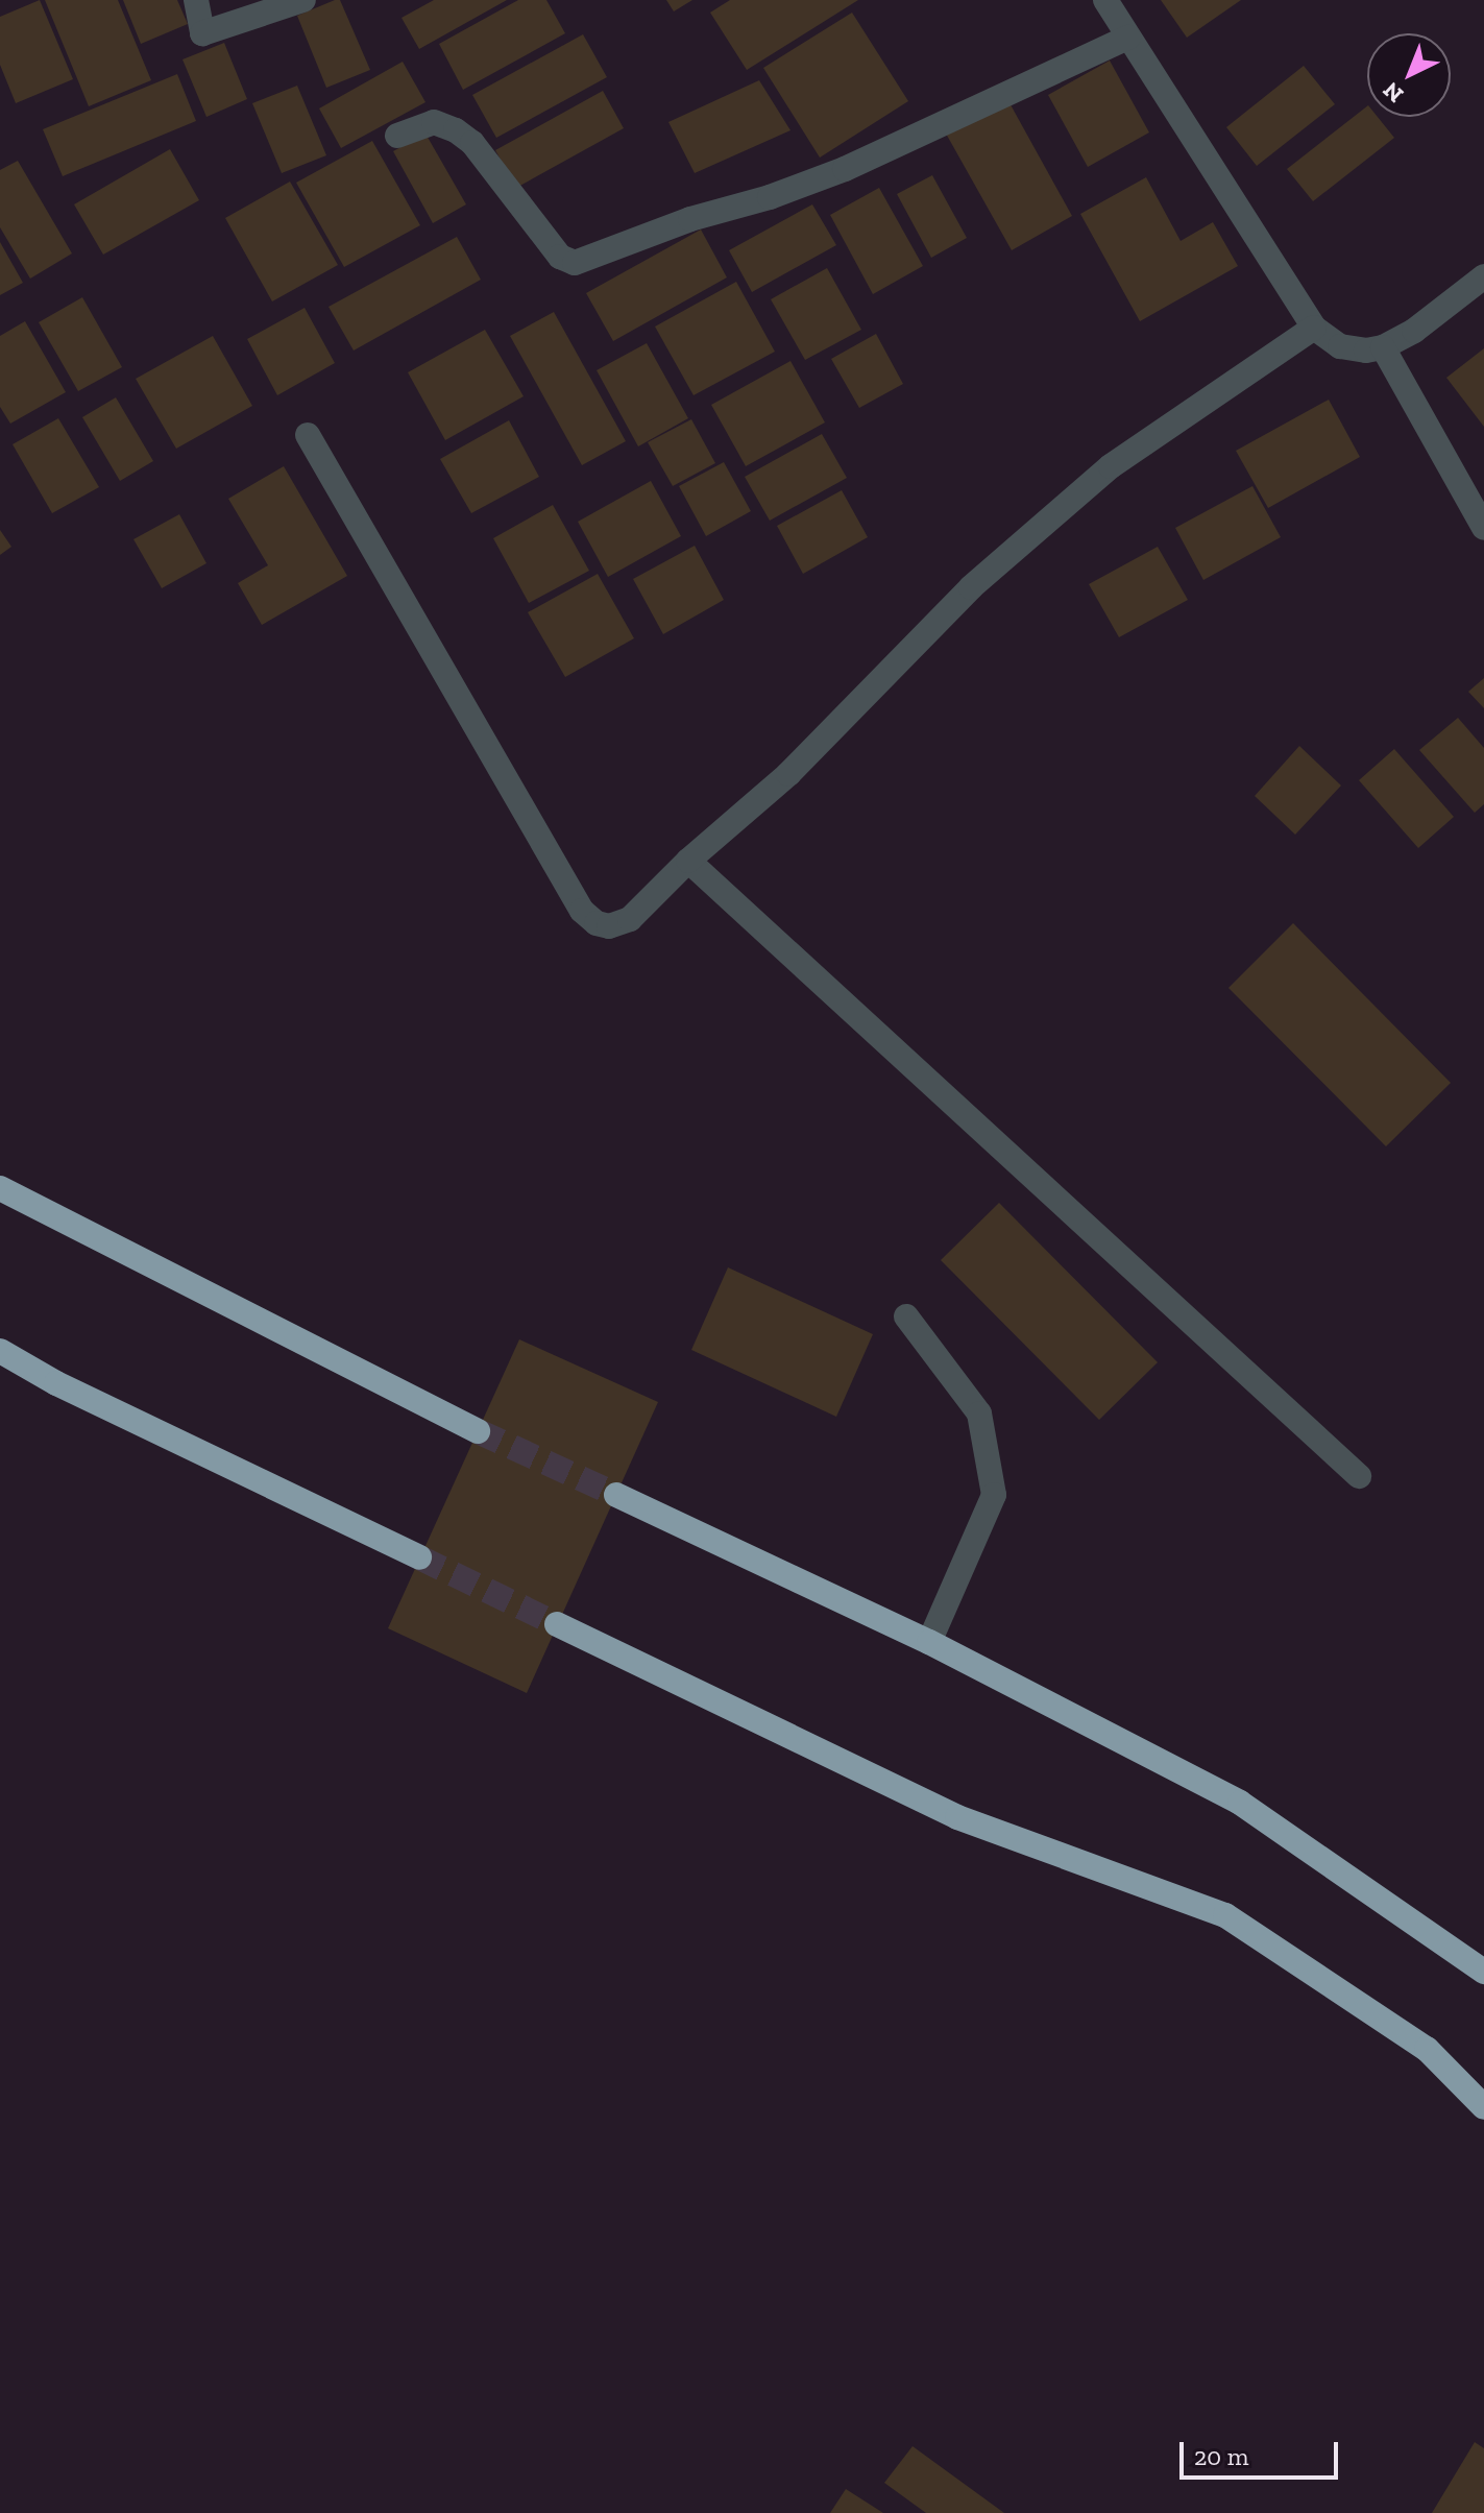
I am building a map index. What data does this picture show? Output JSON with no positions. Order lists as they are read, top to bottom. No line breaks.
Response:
{"scale_bar":"20 m","north":"bottom left"}
